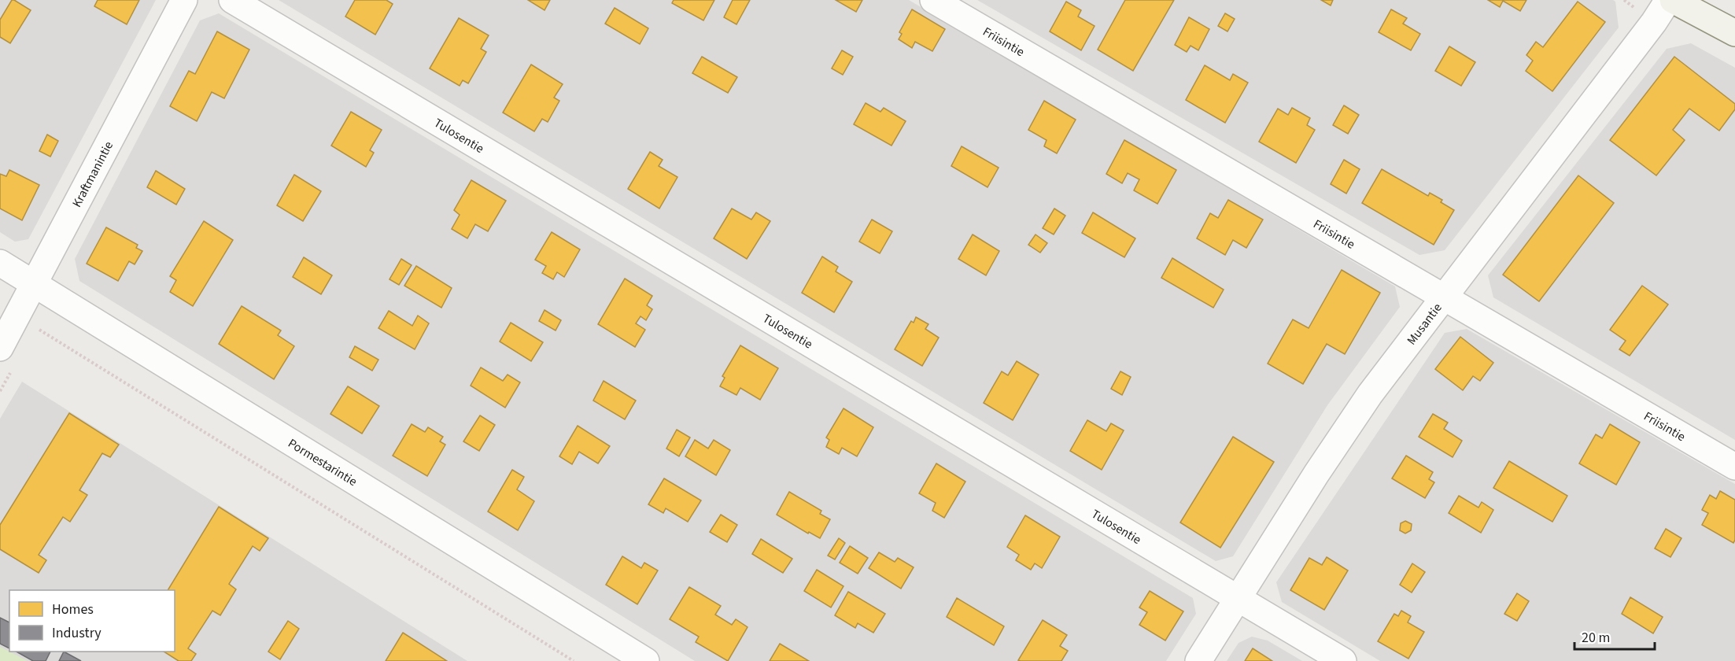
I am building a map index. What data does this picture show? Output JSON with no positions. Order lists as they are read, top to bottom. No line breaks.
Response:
{"streets":{"street":["Friisintie","Tulosentie","Kraftmanintie","Musantie","Pormestarintie"]},"crossings":[["Friisintie","Musantie"],["Tulosentie","Musantie"],["Kraftmanintie","Pormestarintie"]],"legend":["Homes","Industry"],"scale_bar":"20 m"}
